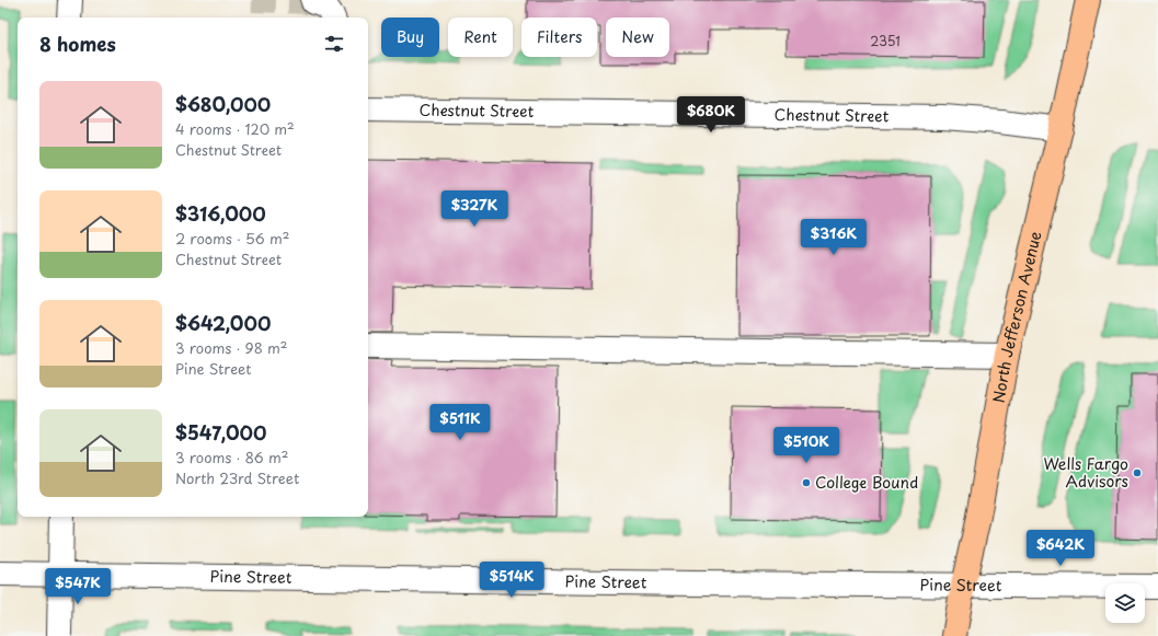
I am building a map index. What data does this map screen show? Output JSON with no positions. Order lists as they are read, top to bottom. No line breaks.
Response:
{"streets":{"main road":["North Jefferson Avenue"],"street":["Chestnut Street","Pine Street"]},"crossings":[["Chestnut Street","North Jefferson Avenue"],["North Jefferson Avenue","Pine Street"]],"places":["Wells Fargo Advisors","College Bound"],"house_numbers":["2351"],"page":{"chip":["Buy","Rent","Filters","New"],"heading":"8 homes","list":[{"name":"$680,000","note":"4 rooms · 120 m² · Chestnut Street"},{"name":"$316,000","note":"2 rooms · 56 m² · Chestnut Street"},{"name":"$642,000","note":"3 rooms · 98 m² · Pine Street"},{"name":"$547,000","note":"3 rooms · 86 m² · North 23rd Street"}],"price":["$680K","$327K","$316K","$511K","$510K","$642K","$514K","$547K"]}}
